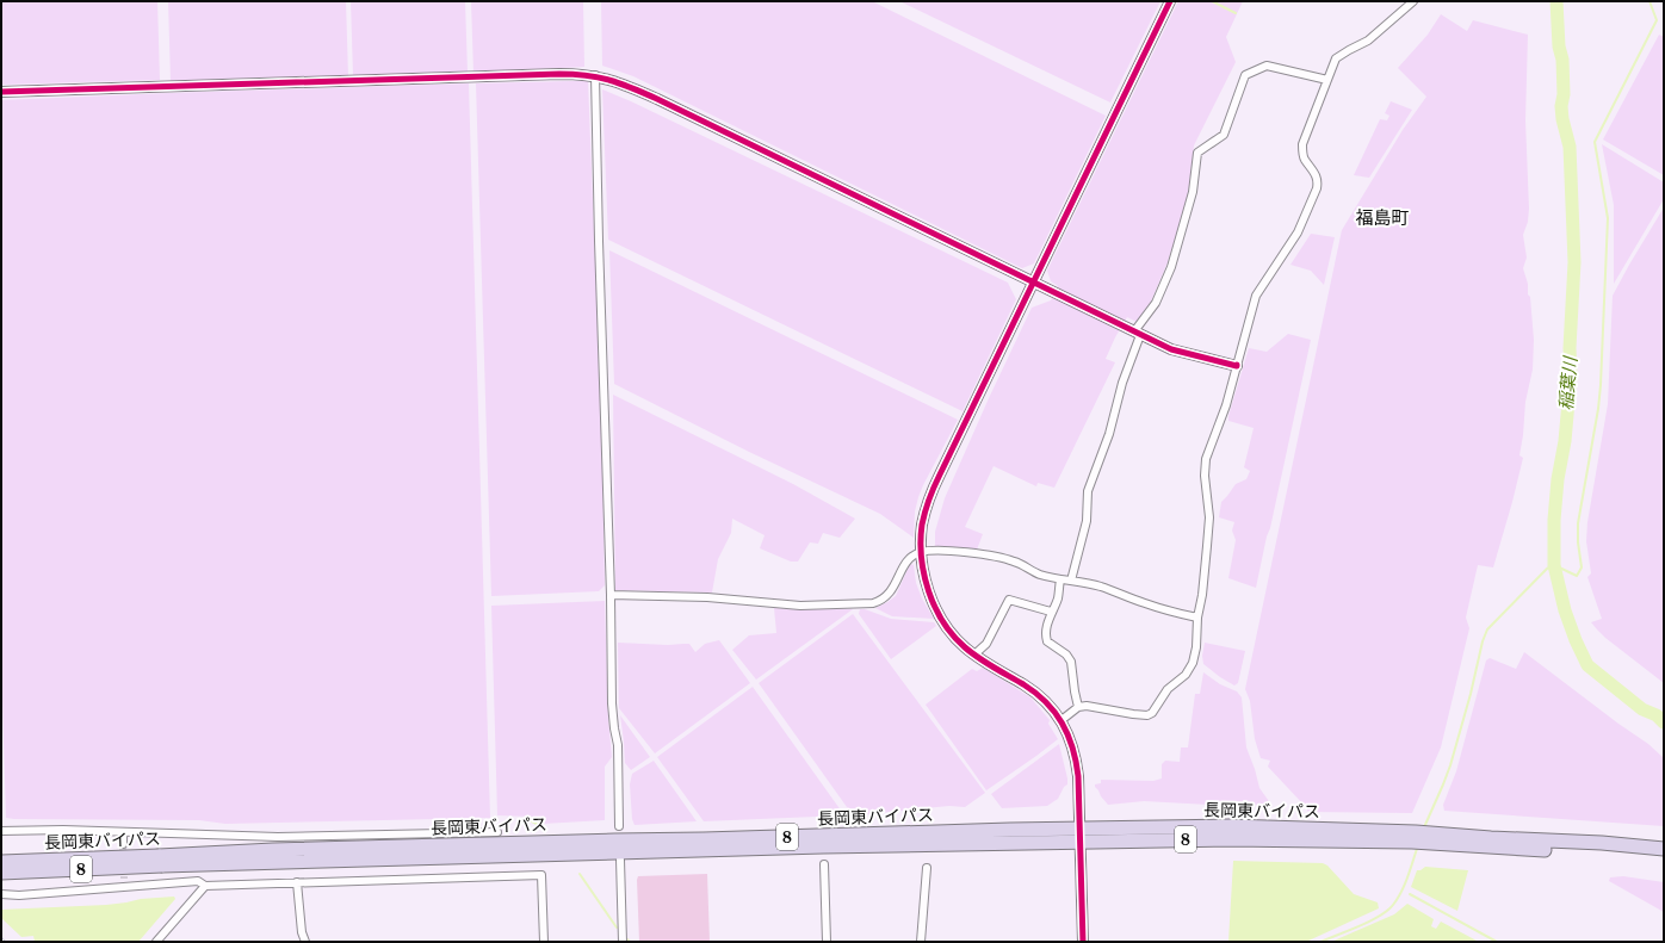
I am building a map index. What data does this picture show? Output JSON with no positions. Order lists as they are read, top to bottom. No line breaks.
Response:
{"streets":{"highway":["長岡東バイパス","8"]},"districts":["福島町"],"water":["稲葉川"]}
